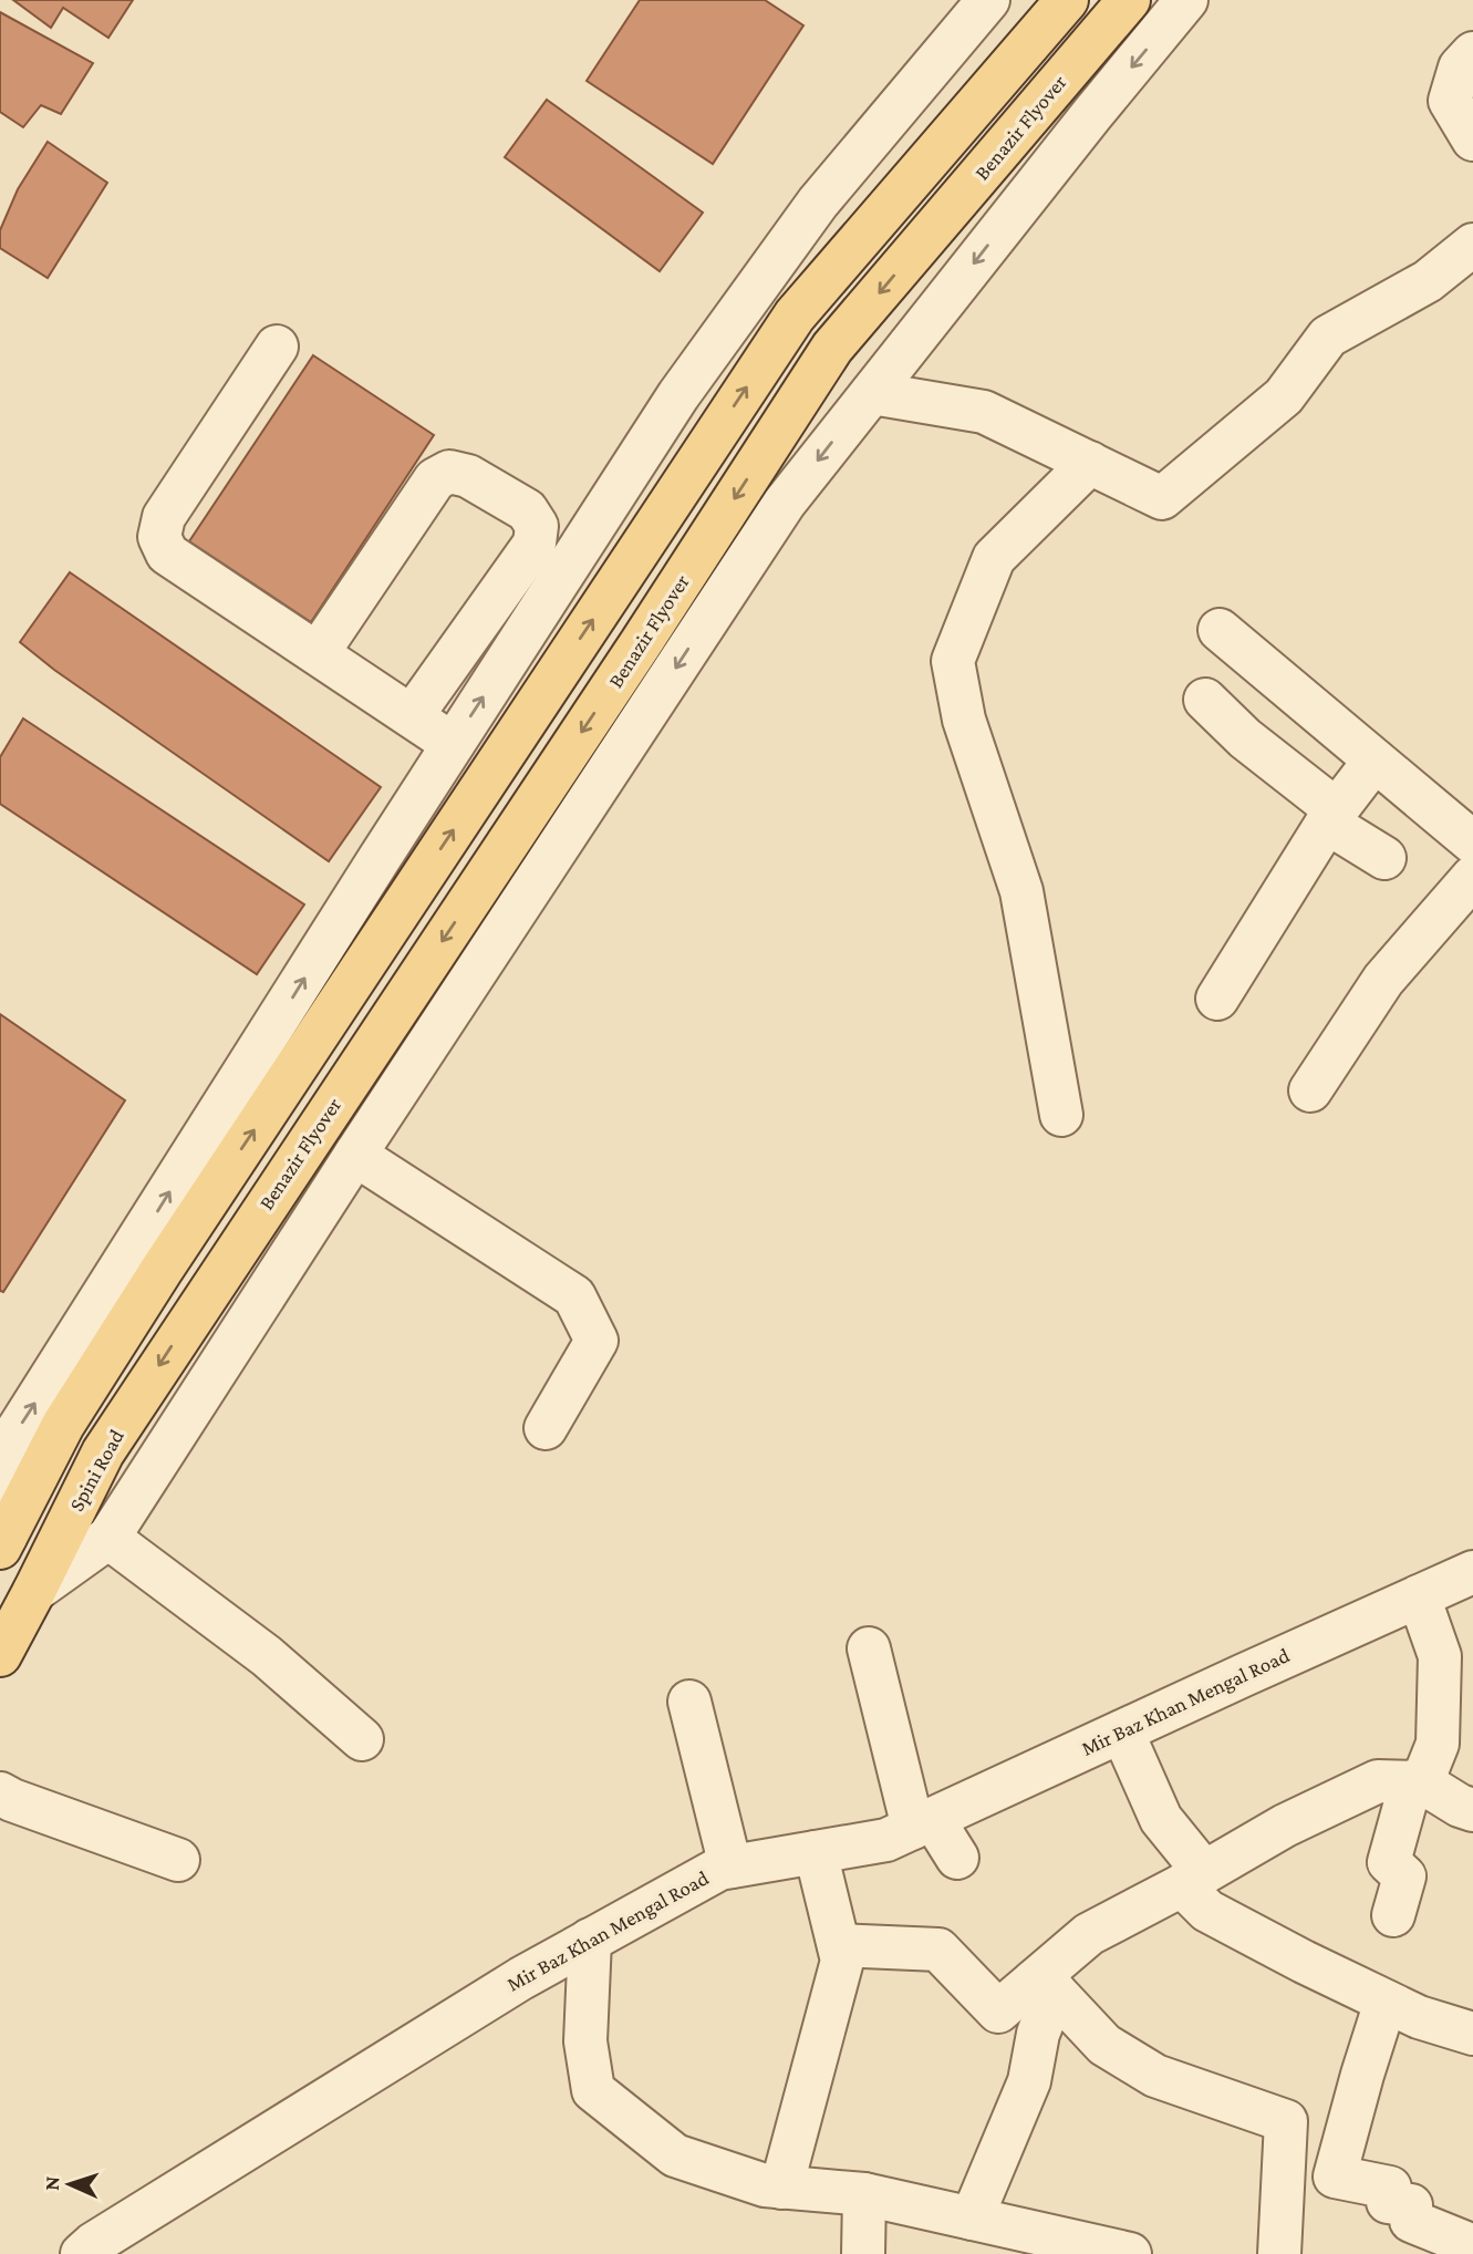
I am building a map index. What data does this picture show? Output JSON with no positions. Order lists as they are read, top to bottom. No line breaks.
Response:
{"streets":{"main road":["Benazir Flyover","Spini Road"],"street":["Mir Baz Khan Mengal Road"]},"crossings":[["Benazir Flyover","Spini Road"]],"north":"left"}
